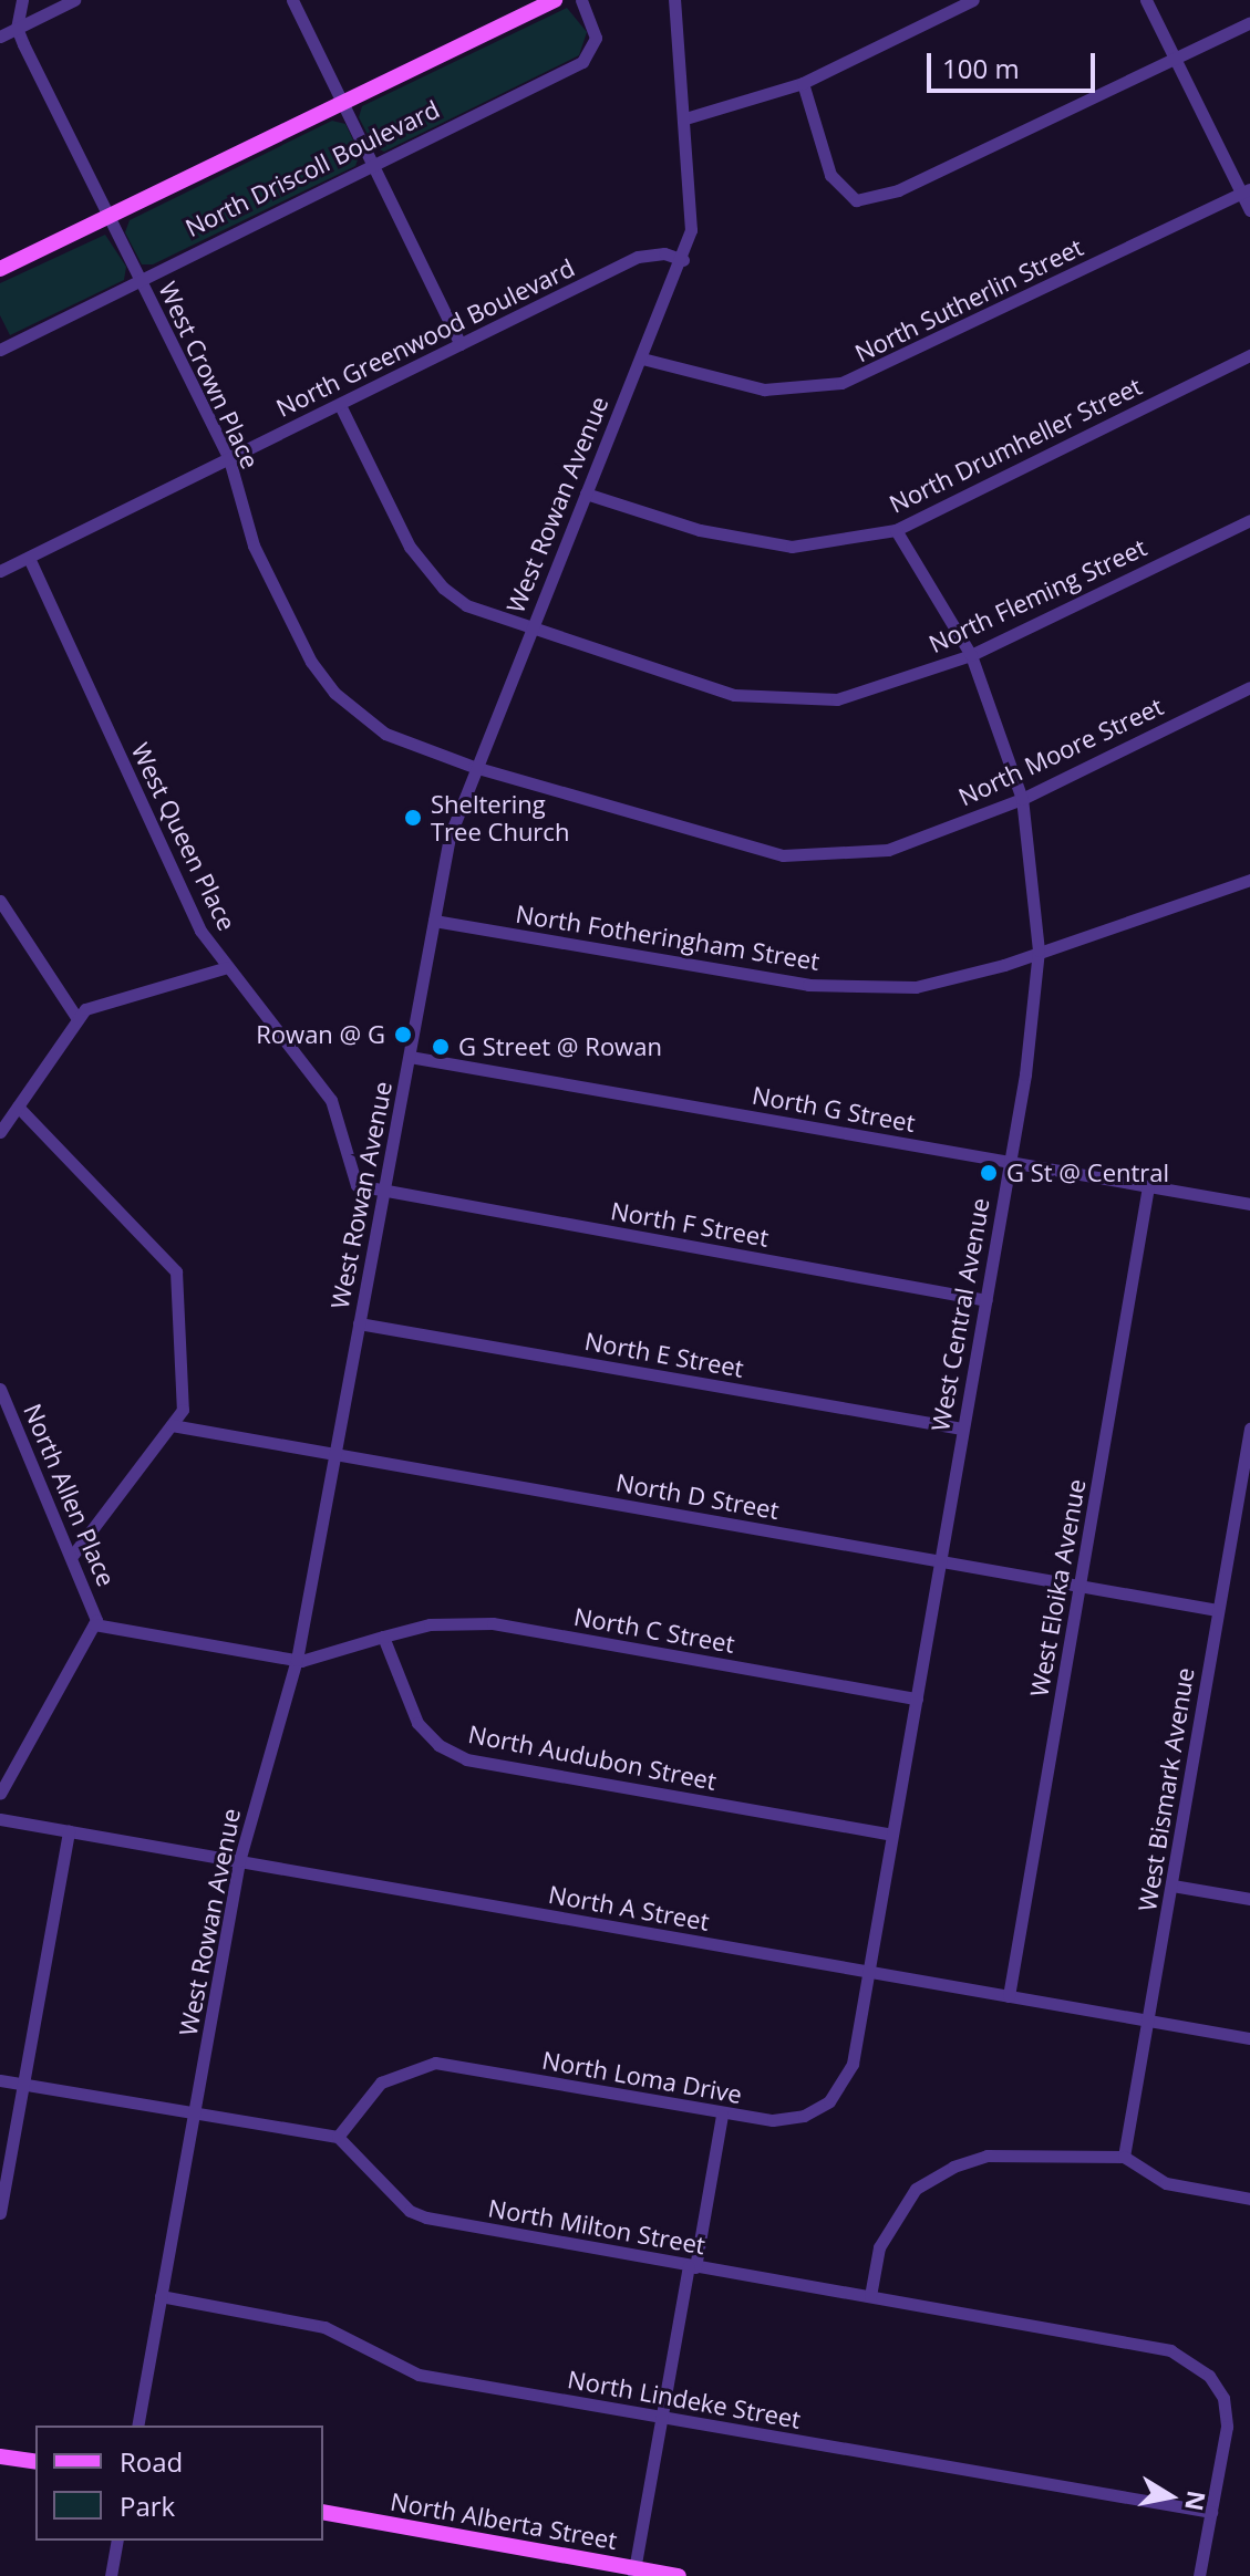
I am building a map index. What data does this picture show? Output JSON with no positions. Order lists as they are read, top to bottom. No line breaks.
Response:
{"streets":{"main road":["North Driscoll Boulevard","North Alberta Street"],"street":["North Sutherlin Street","North Greenwood Boulevard","West Crown Place","North Drumheller Street","West Rowan Avenue","North Fleming Street","North Moore Street","West Queen Place","North Fotheringham Street","North G Street","North F Street","West Central Avenue","North E Street","North Allen Place","North D Street","West Eloika Avenue","North C Street","North Audubon Street","West Bismark Avenue","North A Street","North Loma Drive","North Milton Street","North Lindeke Street"]},"crossings":[["North Driscoll Boulevard","West Crown Place"],["North Sutherlin Street","West Rowan Avenue"],["North Greenwood Boulevard","West Crown Place"],["North Greenwood Boulevard","West Rowan Avenue"],["North Greenwood Boulevard","North Fleming Street"],["North Greenwood Boulevard","West Queen Place"],["West Crown Place","West Rowan Avenue"],["West Crown Place","North Moore Street"],["North Drumheller Street","West Rowan Avenue"],["North Drumheller Street","West Central Avenue"],["West Rowan Avenue","North Fleming Street"],["West Rowan Avenue","North Moore Street"],["West Rowan Avenue","West Queen Place"],["West Rowan Avenue","North Fotheringham Street"],["West Rowan Avenue","North G Street"],["West Rowan Avenue","North F Street"],["West Rowan Avenue","North E Street"],["West Rowan Avenue","North D Street"],["West Rowan Avenue","North A Street"],["West Rowan Avenue","North Lindeke Street"],["North Fleming Street","West Central Avenue"],["North Moore Street","West Central Avenue"],["West Queen Place","North F Street"],["North Fotheringham Street","West Central Avenue"],["North G Street","West Central Avenue"],["North G Street","West Eloika Avenue"],["North F Street","West Central Avenue"],["West Central Avenue","North E Street"],["West Central Avenue","North D Street"],["West Central Avenue","North C Street"],["West Central Avenue","North Audubon Street"],["West Central Avenue","North A Street"],["West Central Avenue","North Loma Drive"],["North D Street","West Eloika Avenue"],["North D Street","West Bismark Avenue"],["West Eloika Avenue","North A Street"],["North C Street","North Audubon Street"],["West Bismark Avenue","North A Street"],["North A Street","North Loma Drive"],["North Loma Drive","North Milton Street"],["North Milton Street","North Lindeke Street"]],"places":["Sheltering Tree Church","Rowan @ G","G Street @ Rowan","G St @ Central"],"legend":["Road","Park"],"scale_bar":"100 m","north":"right"}
